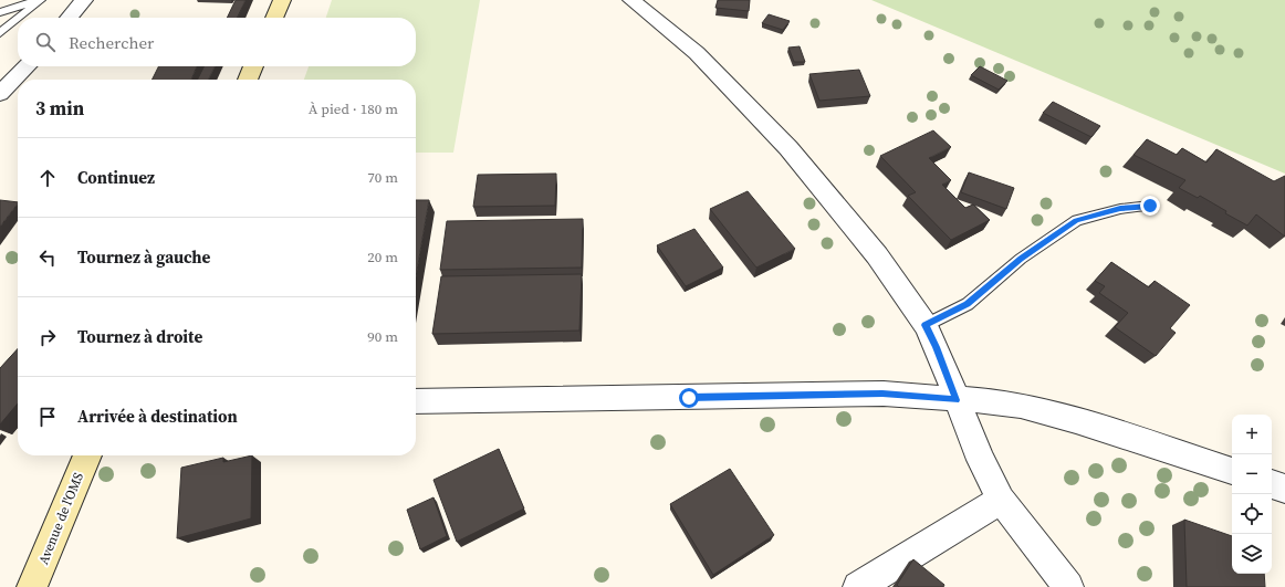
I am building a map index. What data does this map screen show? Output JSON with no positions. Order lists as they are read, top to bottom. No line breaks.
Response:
{"streets":{"street":["Avenue de l'OMS"]},"page":{"search":"Rechercher","heading":["3 min","À pied · 180 m"],"list":[["Continuez","70 m"],["Tournez à gauche","20 m"],["Tournez à droite","90 m"],"Arrivée à destination"],"map_buttons":["+","−"]}}
